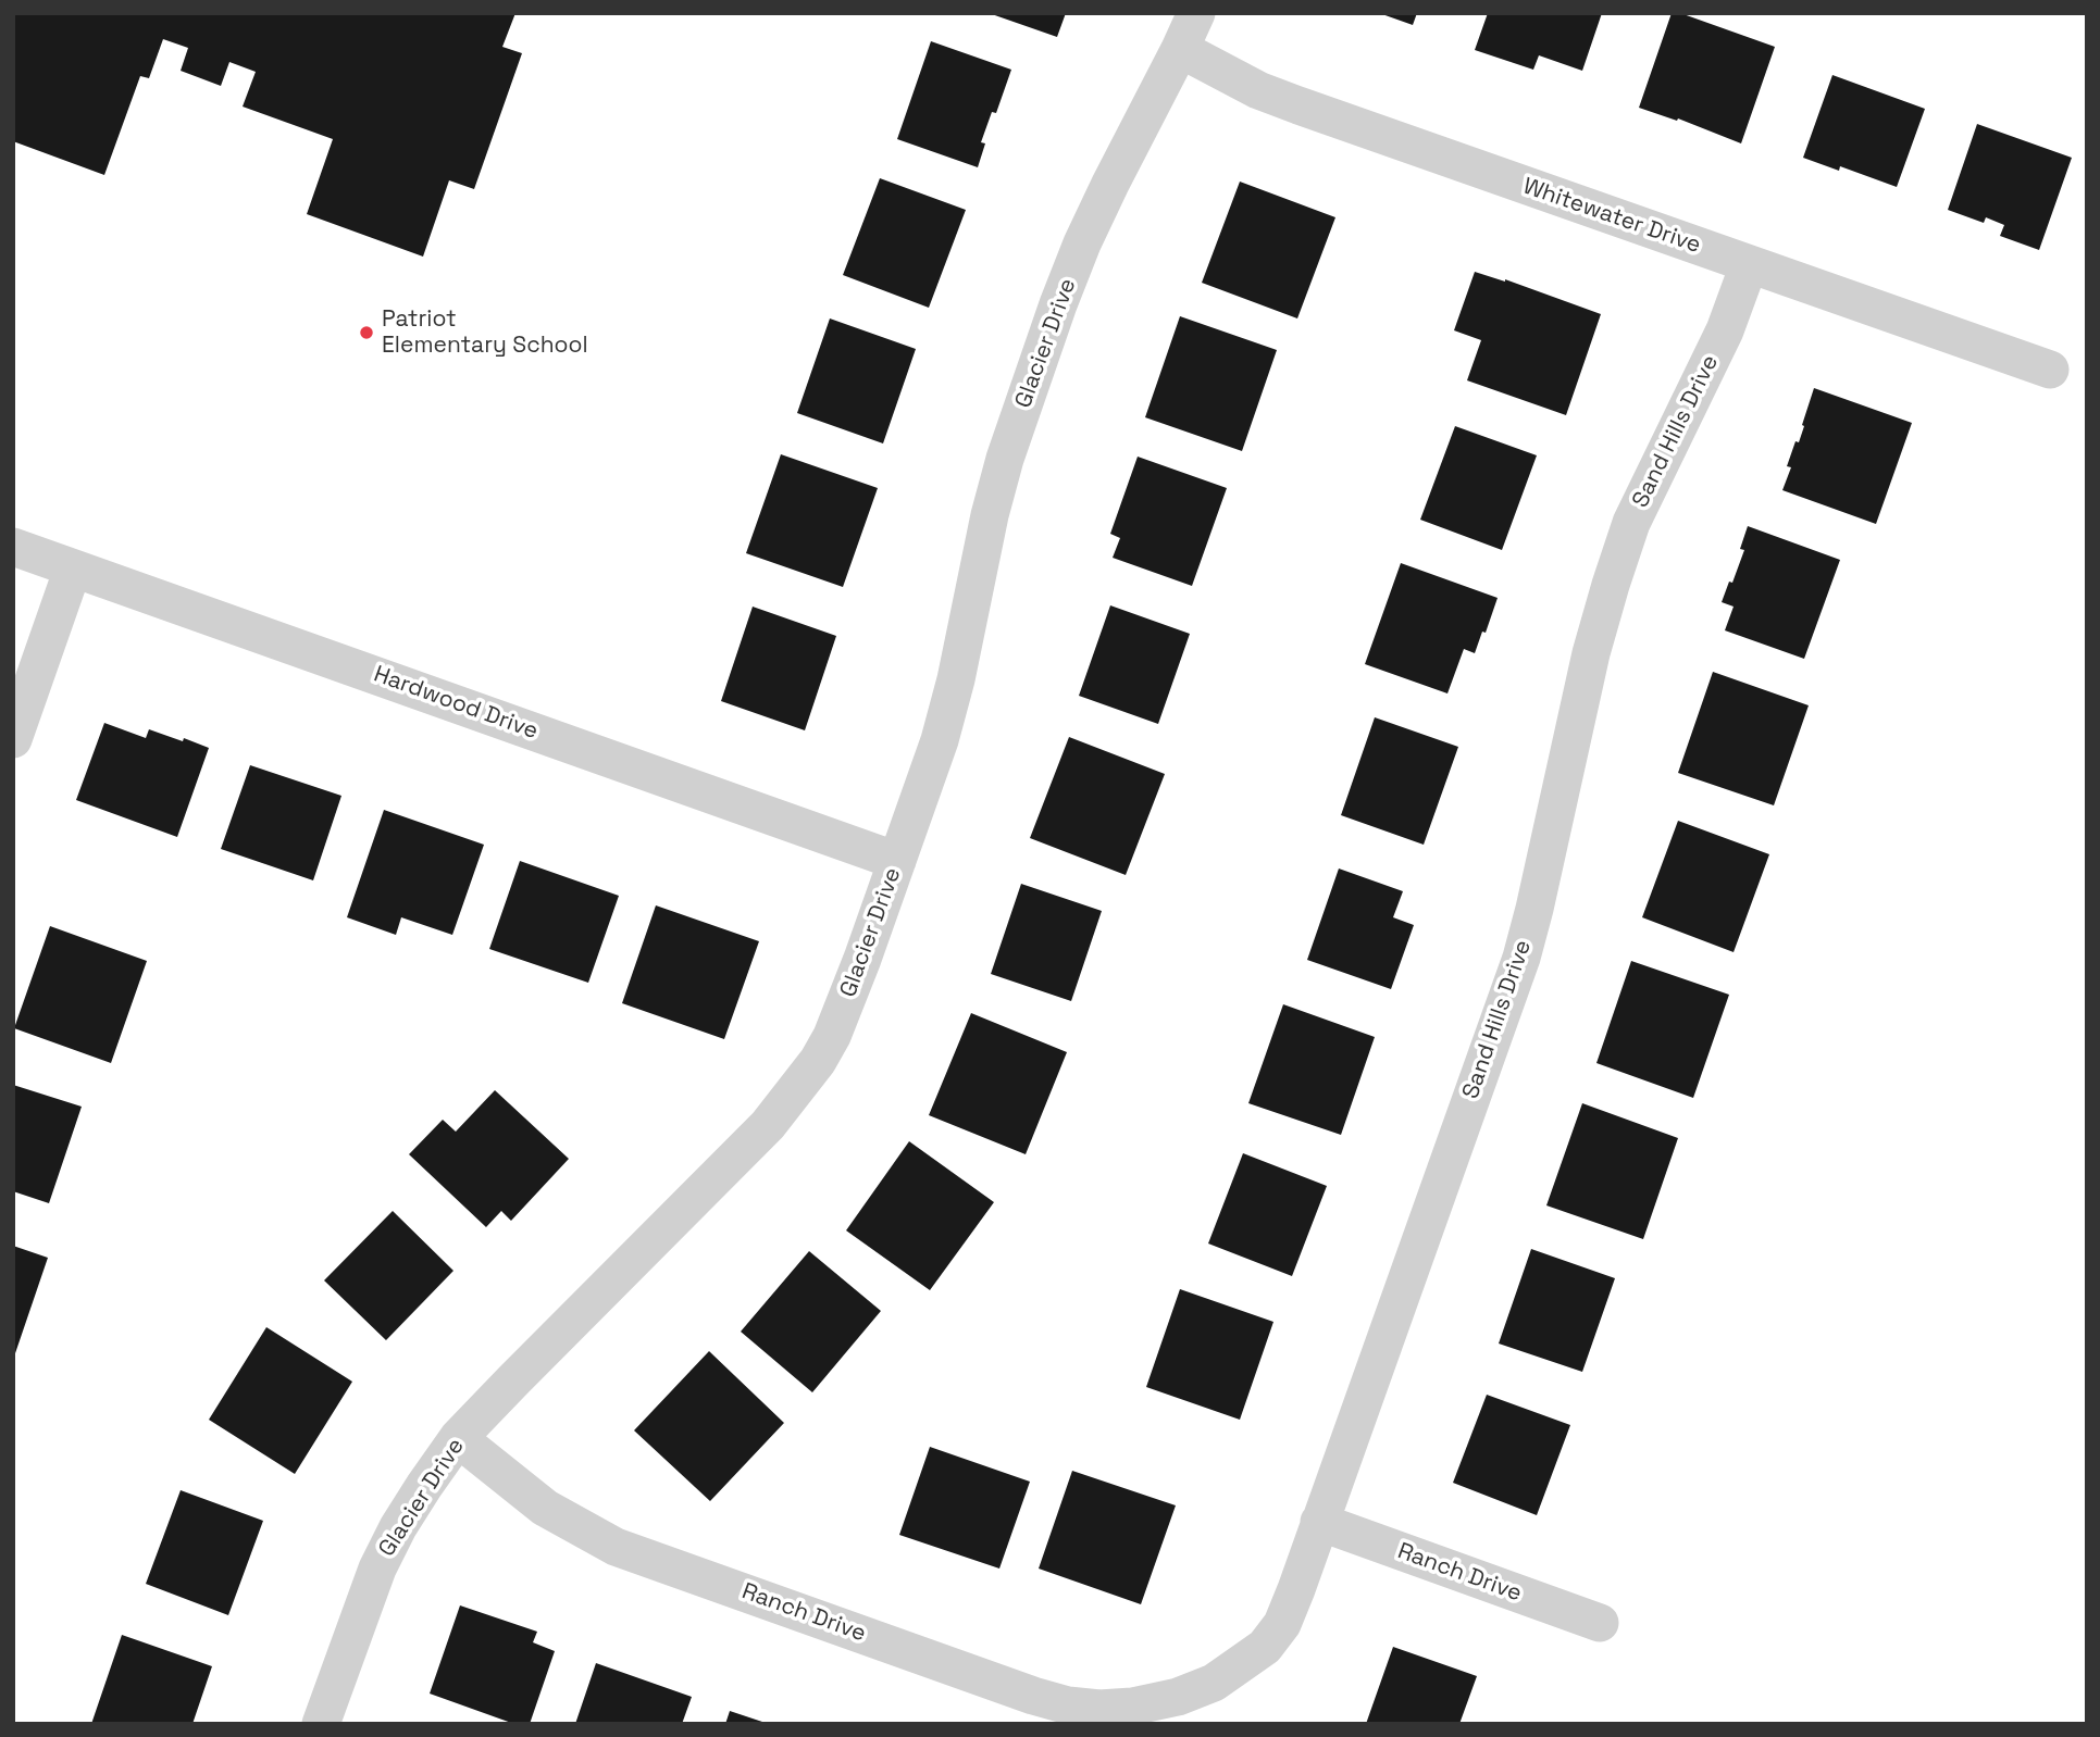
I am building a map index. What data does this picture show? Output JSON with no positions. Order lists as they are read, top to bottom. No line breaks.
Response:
{"streets":{"street":["Whitewater Drive","Glacier Drive","Sand Hills Drive","Hardwood Drive","Ranch Drive"]},"crossings":[["Whitewater Drive","Glacier Drive"],["Whitewater Drive","Sand Hills Drive"],["Glacier Drive","Hardwood Drive"],["Glacier Drive","Ranch Drive"],["Sand Hills Drive","Ranch Drive"]],"places":["Patriot Elementary School"]}
